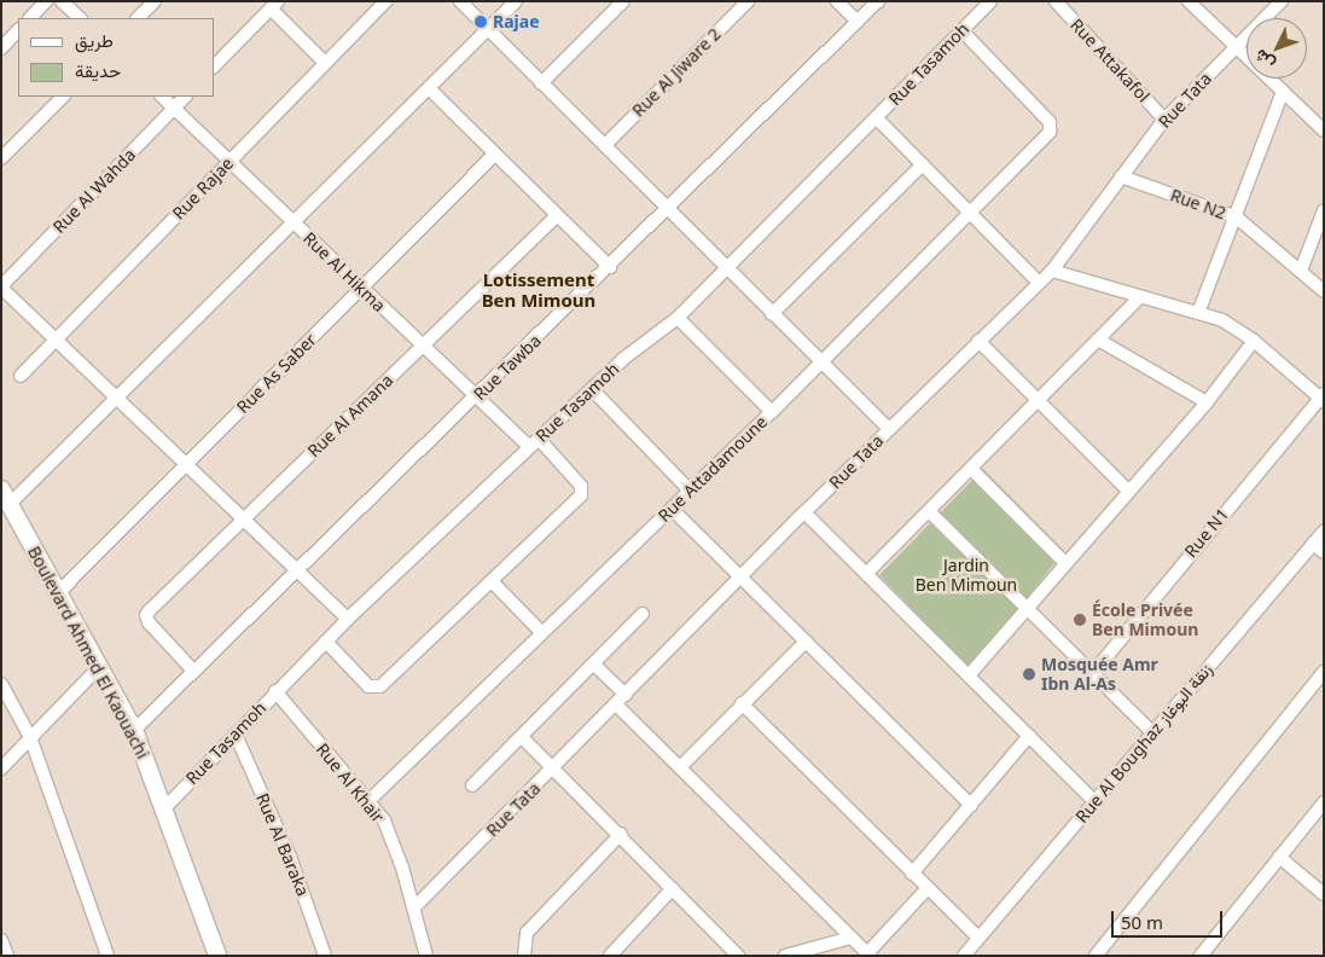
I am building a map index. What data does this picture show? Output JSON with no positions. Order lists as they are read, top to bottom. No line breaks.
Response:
{"streets":{"street":["Rue Attakafol","Rue Tasamoh","Rue Al Jiware 2","Rue Tata","Rue Rajae","Rue Al Wahda","Rue N2","Rue Al Hikma","Rue Tawba","Rue As Saber","Rue Al Amana","Rue Attadamoune","Rue N1","Boulevard Ahmed El Kaouachi","Rue Al Boughaz زنقة البوغاز","Rue Al Khair","Rue Al Baraka"]},"crossings":[["Rue Attakafol","Rue Tata"],["Rue Tasamoh","Rue Al Hikma"],["Rue Tasamoh","Rue Attadamoune"],["Rue Tasamoh","Boulevard Ahmed El Kaouachi"],["Rue Tasamoh","Rue Al Khair"],["Rue Tasamoh","Rue Al Baraka"],["Rue Tata","Rue N2"],["Rue Tata","Rue Al Khair"],["Rue Rajae","Rue Al Hikma"],["Rue Al Wahda","Rue Al Hikma"],["Rue Al Hikma","Rue Tawba"],["Rue Al Hikma","Rue As Saber"],["Rue Al Hikma","Rue Al Amana"],["Rue Tawba","Rue Al Amana"],["Rue Tawba","Boulevard Ahmed El Kaouachi"],["Rue As Saber","Boulevard Ahmed El Kaouachi"],["Rue Attadamoune","Rue Al Khair"]],"districts":["Lotissement Ben Mimoun"],"parks":["Jardin Ben Mimoun"],"places":["Rajae","École Privée Ben Mimoun","Mosquée Amr Ibn Al-As"],"legend":["طريق","حديقة"],"scale_bar":"50 m","north":"bottom left"}
